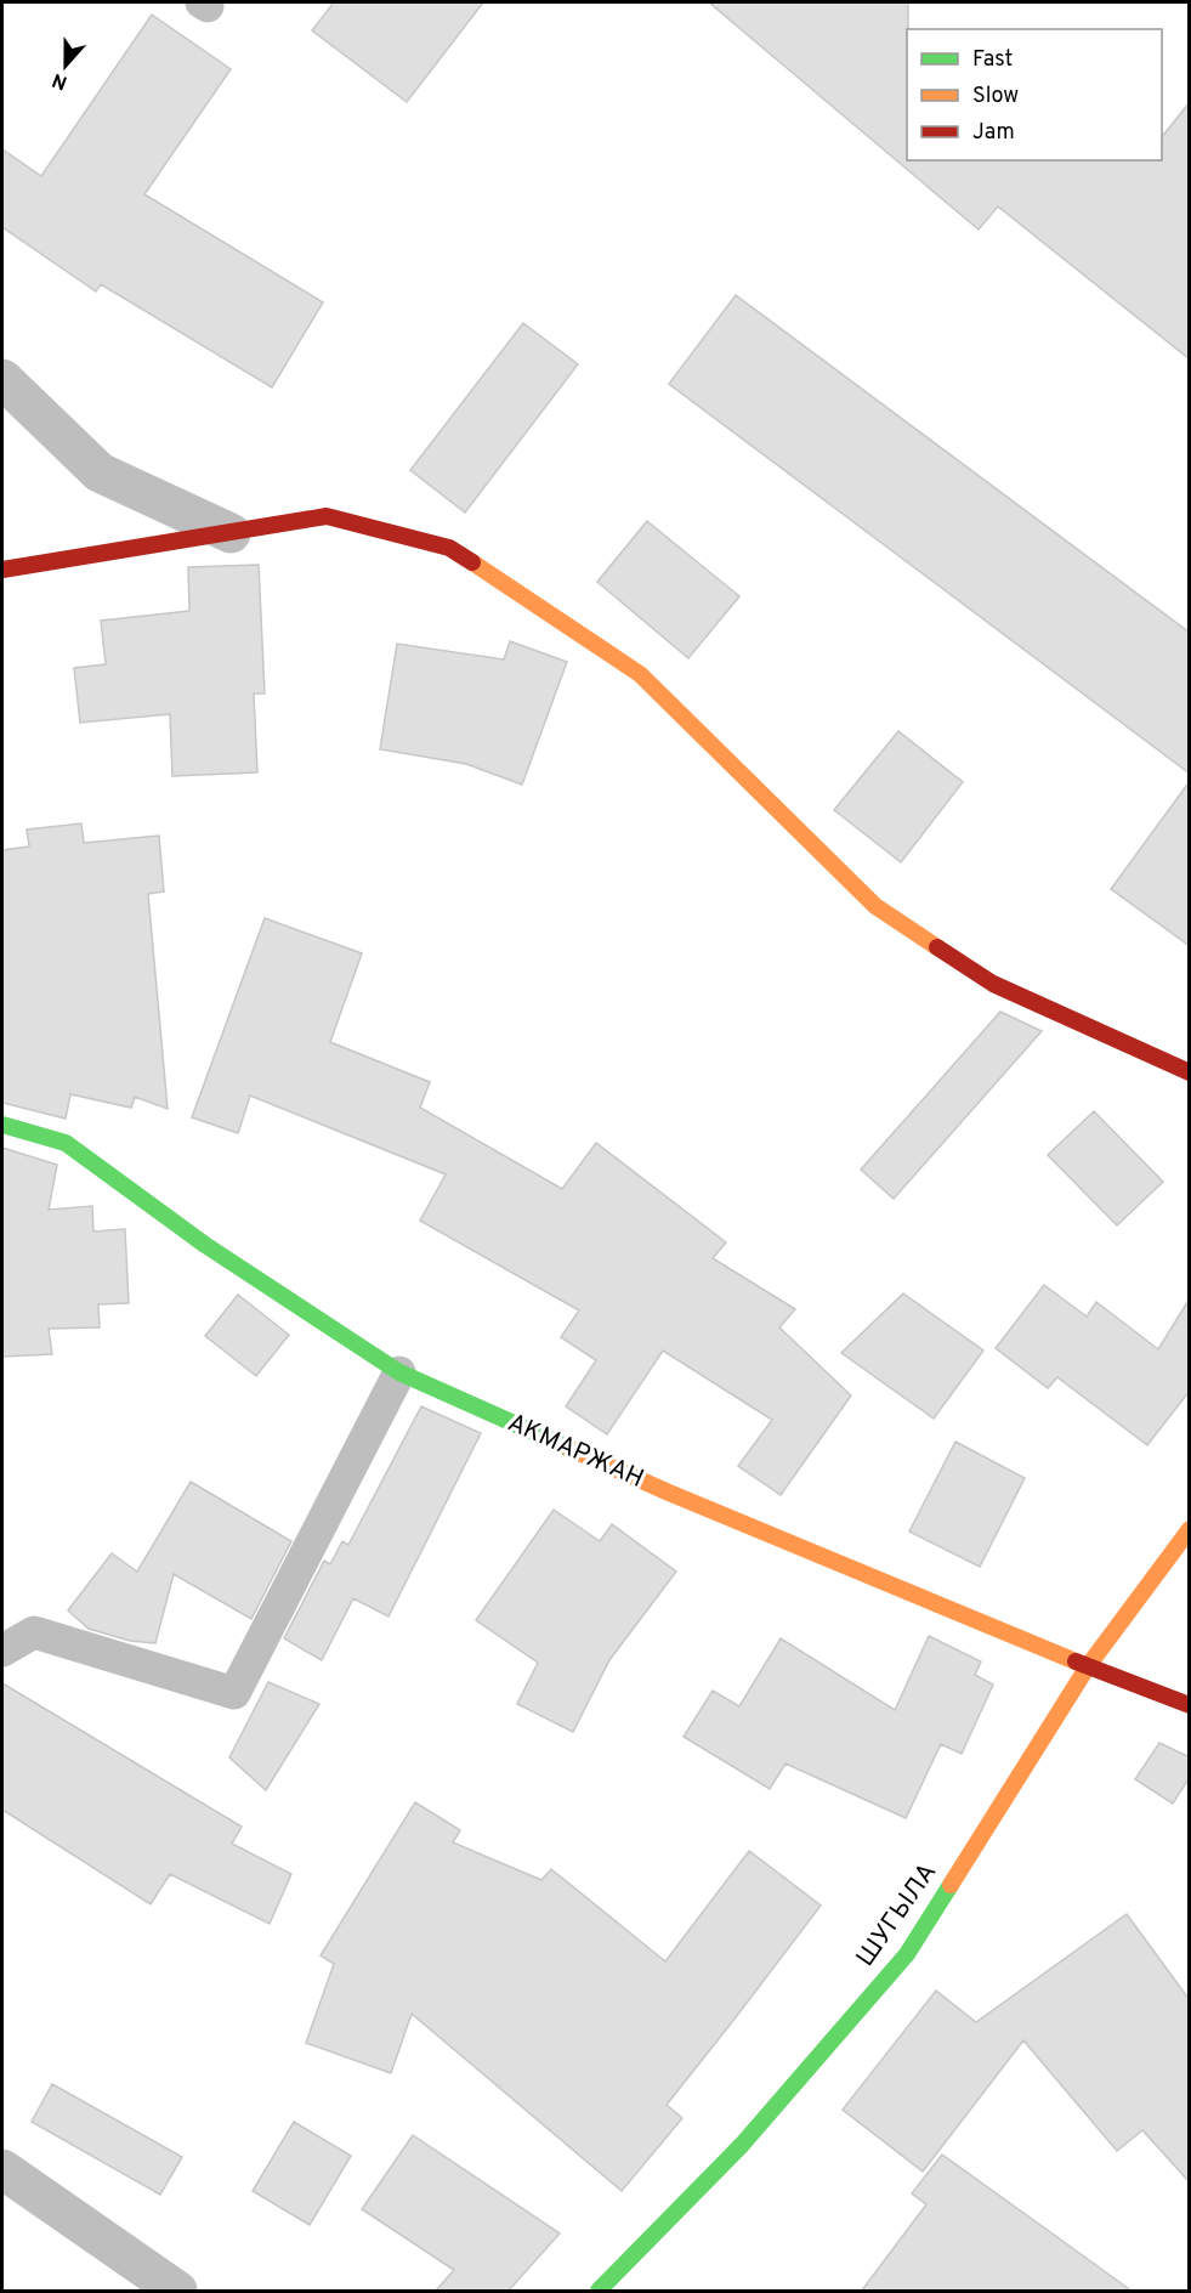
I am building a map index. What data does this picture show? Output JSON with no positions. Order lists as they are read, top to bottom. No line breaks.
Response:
{"streets":{"street":["АКМАРЖАН","ШУГЫЛА"]},"crossings":[["АКМАРЖАН","ШУГЫЛА"]],"legend":["Fast","Slow","Jam"],"north":"bottom"}
